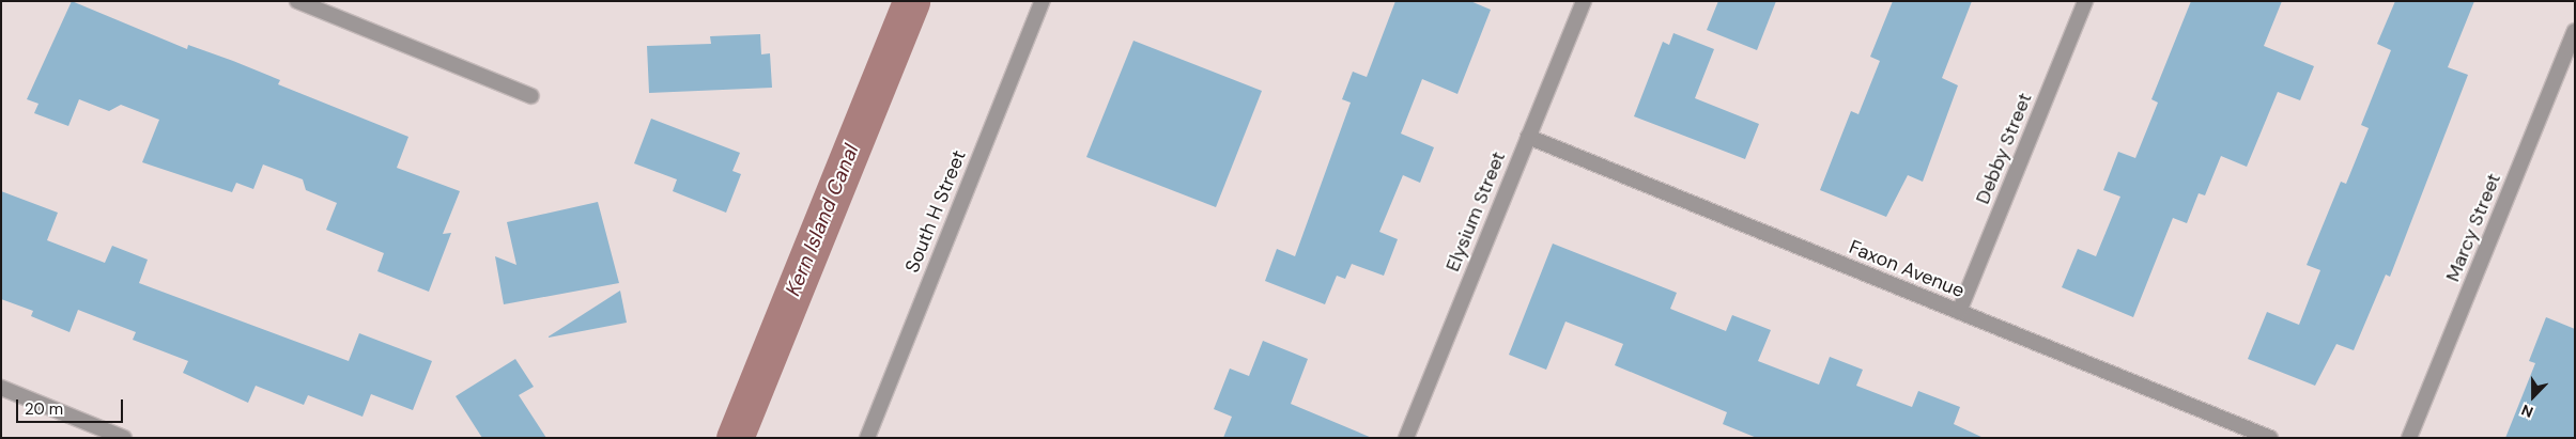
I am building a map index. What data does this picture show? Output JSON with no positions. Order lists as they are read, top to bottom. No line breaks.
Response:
{"streets":{"street":["Debby Street","South H Street","Elysium Street","Marcy Street","Faxon Avenue"]},"crossings":[["Debby Street","Faxon Avenue"],["Elysium Street","Faxon Avenue"]],"water":["Kern Island Canal"],"scale_bar":"20 m","north":"bottom"}
